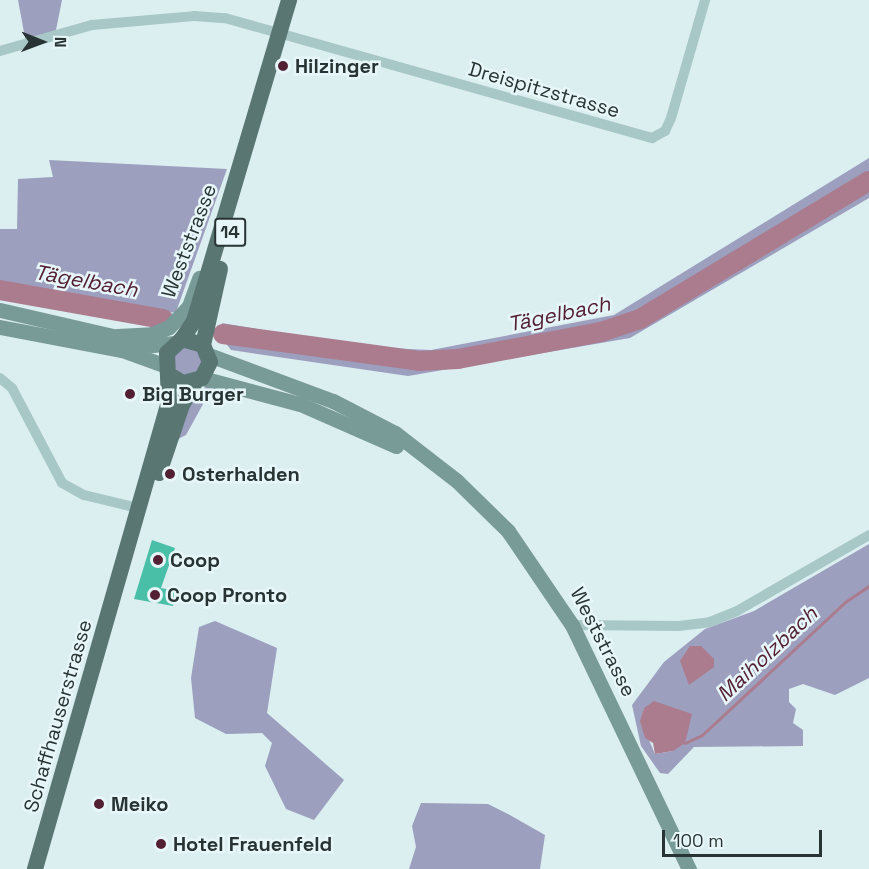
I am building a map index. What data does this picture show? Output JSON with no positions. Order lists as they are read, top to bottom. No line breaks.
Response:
{"streets":{"main road":["14","Weststrasse","Schaffhauserstrasse"],"street":["Dreispitzstrasse"]},"crossings":[["Dreispitzstrasse","14"],["14","Weststrasse"],["14","Schaffhauserstrasse"],["Weststrasse","Schaffhauserstrasse"]],"water":["Tägelbach","Maiholzbach"],"places":["Hilzinger","Big Burger","Osterhalden","Coop","Coop Pronto","Meiko","Hotel Frauenfeld"],"scale_bar":"100 m","north":"right"}
